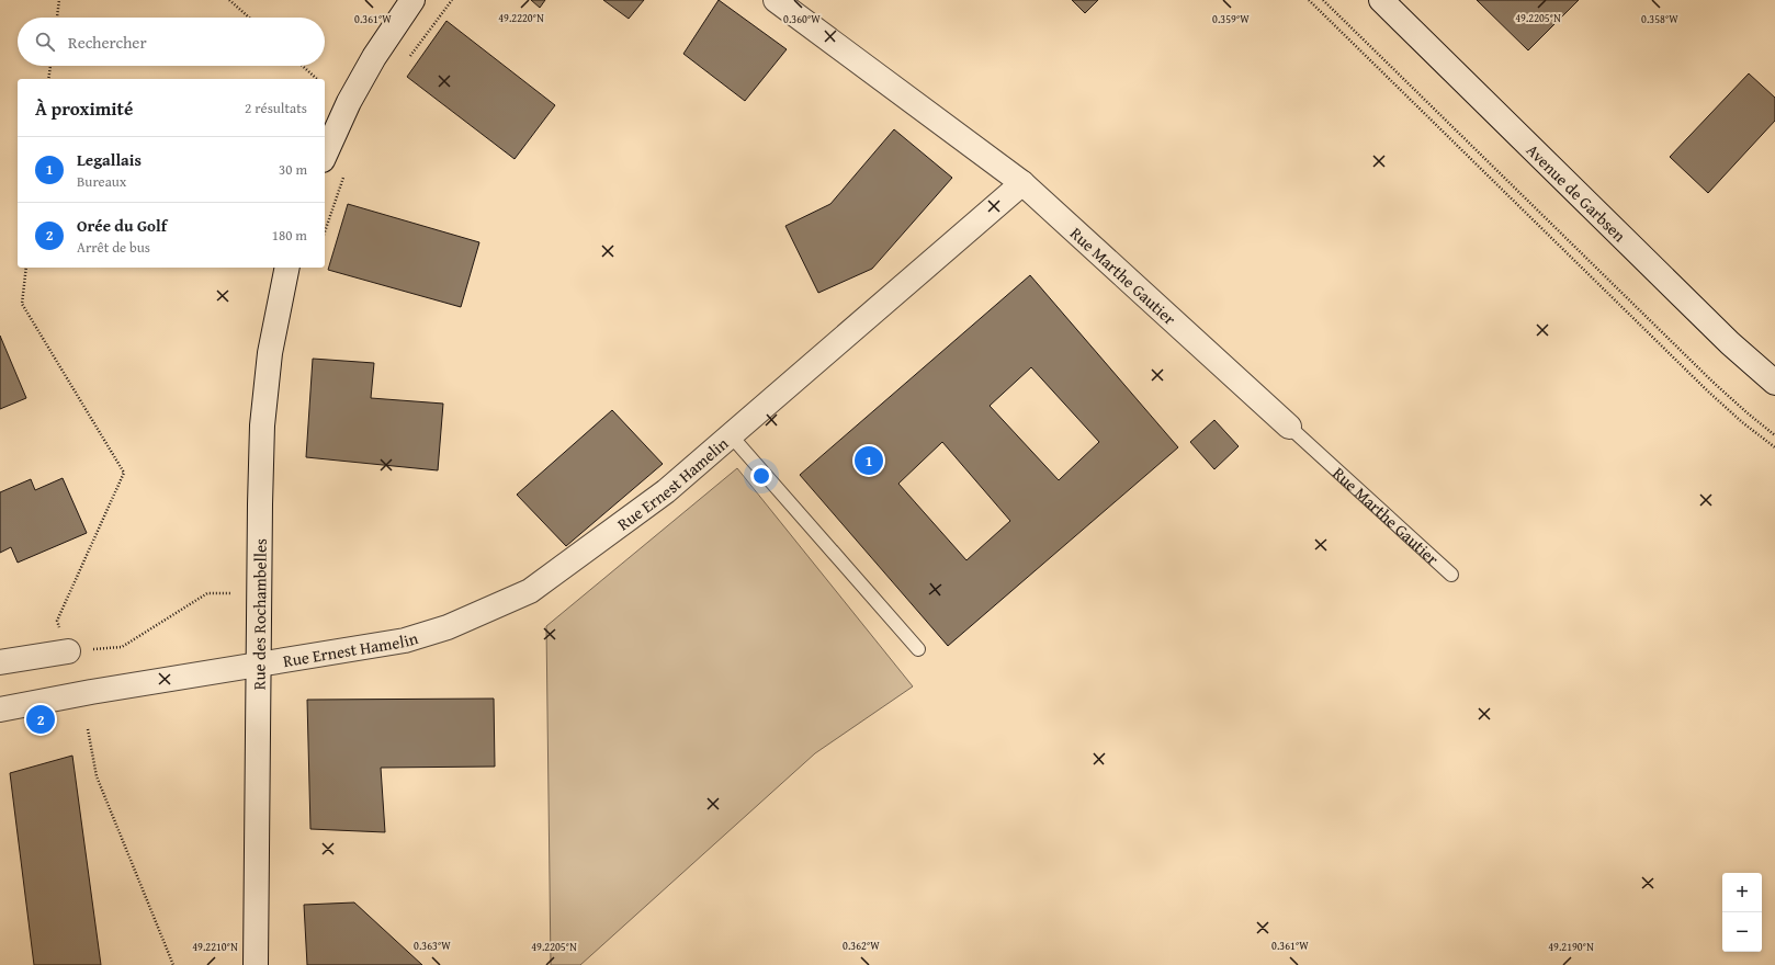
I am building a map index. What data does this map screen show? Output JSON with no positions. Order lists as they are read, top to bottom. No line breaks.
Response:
{"streets":{"street":["Avenue de Garbsen","Rue Marthe Gautier","Rue Ernest Hamelin","Rue des Rochambelles"]},"crossings":[["Rue Marthe Gautier","Rue Ernest Hamelin"],["Rue Ernest Hamelin","Rue des Rochambelles"]],"page":{"search":"Rechercher","heading":["À proximité","2 résultats"],"list":[{"mark":"1","name":"Legallais","note":"Bureaux","value":"30 m"},{"mark":"2","name":"Orée du Golf","note":"Arrêt de bus","value":"180 m"}],"pins":["1","2"],"map_buttons":["+","−"]},"coordinates":["49.2220°N","49.2205°N","0.359°W","0.358°W","0.361°W","0.360°W","0.363°W","0.362°W","49.2210°N","49.2190°N"]}
